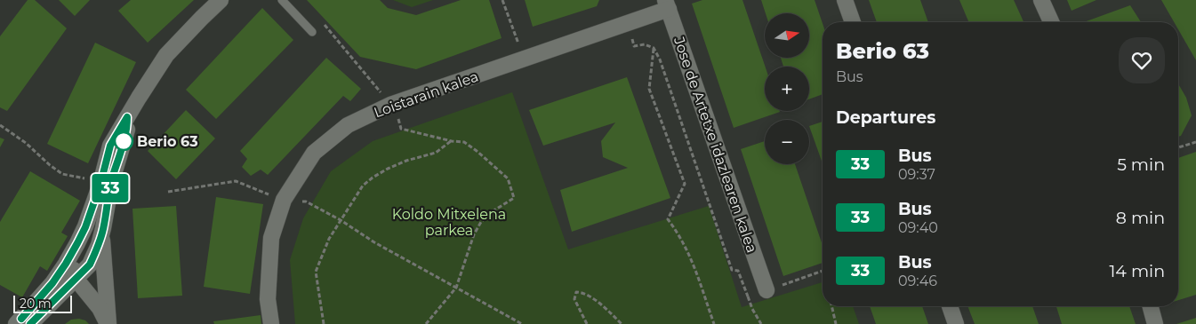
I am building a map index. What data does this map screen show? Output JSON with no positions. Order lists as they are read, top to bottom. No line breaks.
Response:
{"streets":{"street":["Loistarain kalea","Jose de Artetxe idazlearen kalea"]},"crossings":[["Loistarain kalea","Jose de Artetxe idazlearen kalea"]],"parks":["Koldo Mitxelena parkea"],"places":["Berio 63"],"lines":["bus line 33"],"scale_bar":"20 m","north":"right","page":{"on_map":"33","map_buttons":["+","−"],"heading":[["Berio 63","Bus"],"Departures"],"list":[{"mark":"33","name":"Bus","note":"09:37","value":"5 min"},{"mark":"33","name":"Bus","note":"09:40","value":"8 min"},{"mark":"33","name":"Bus","note":"09:46","value":"14 min"}],"scale":"20 m"}}
